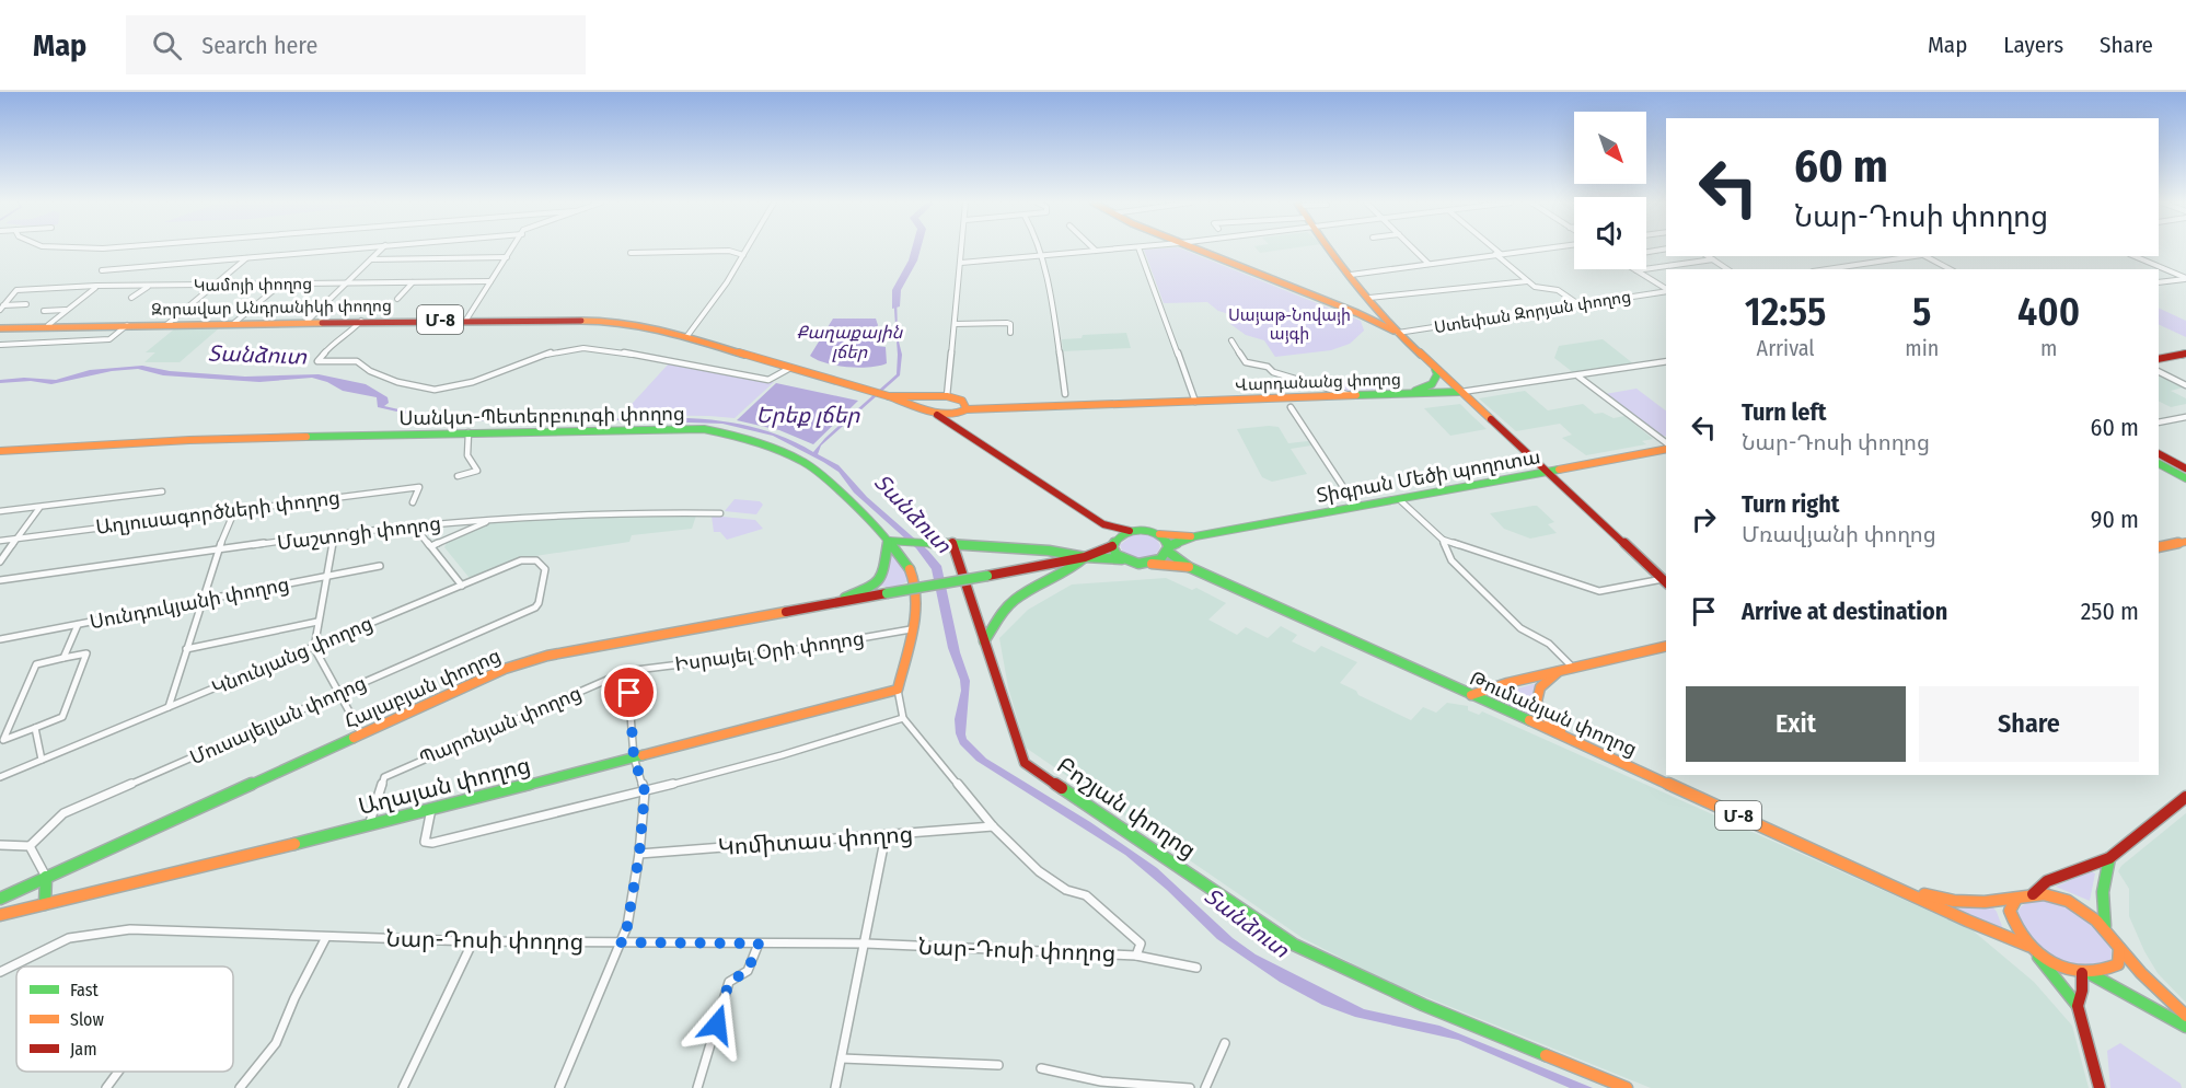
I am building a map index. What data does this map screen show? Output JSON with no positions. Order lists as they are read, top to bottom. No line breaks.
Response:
{"streets":{"main road":["Զորավար Անդրանիկի փողոց","Մ-8","Վարդանանց փողոց","Սանկտ-Պետերբուրգի փողոց","Տիգրան Մեծի պողոտա","Հալաբյան փողոց","Թումանյան փողոց","Աղայան փողոց","Բոշյան փողոց"],"street":["Կամոյի փողոց","Ստեփան Զորյան փողոց","Աղյուսագործների փողոց","Մաշտոցի փողոց","Սունդուկյանի փողոց","Իսրայել Օրի փողոց","Կնունյանց փողոց","Մուսայելյան փողոց","Պարոնյան փողոց","Կոմիտաս փողոց","Նար-Դոսի փողոց"]},"crossings":[["Զորավար Անդրանիկի փողոց","Մ-8"],["Մ-8","Տիգրան Մեծի պողոտա"],["Մ-8","Թումանյան փողոց"],["Սանկտ-Պետերբուրգի փողոց","Իսրայել Օրի փողոց"],["Սանկտ-Պետերբուրգի փողոց","Աղայան փողոց"],["Իսրայել Օրի փողոց","Պարոնյան փողոց"],["Կնունյանց փողոց","Մուսայելյան փողոց"],["Պարոնյան փողոց","Աղայան փողոց"]],"water":["Քաղաքային լճեր","Տանձուտ","Երեք լճեր"],"parks":["Սայաթ-Նովայի այգի"],"legend":["Fast","Slow","Jam"],"north":"bottom right","page":{"header":"Map","search":"Search here","nav":["Map","Layers","Share"],"turn":["60 m","Նար-Դոսի փողոց"],"eta":["12:55","Arrival","5","min","400","m"],"list":[{"name":"Turn left","note":"Նար-Դոսի փողոց","value":"60 m"},{"name":"Turn right","note":"Մռավյանի փողոց","value":"90 m"},{"name":"Arrive at destination","value":"250 m"}],"buttons":["Exit","Share"]}}
